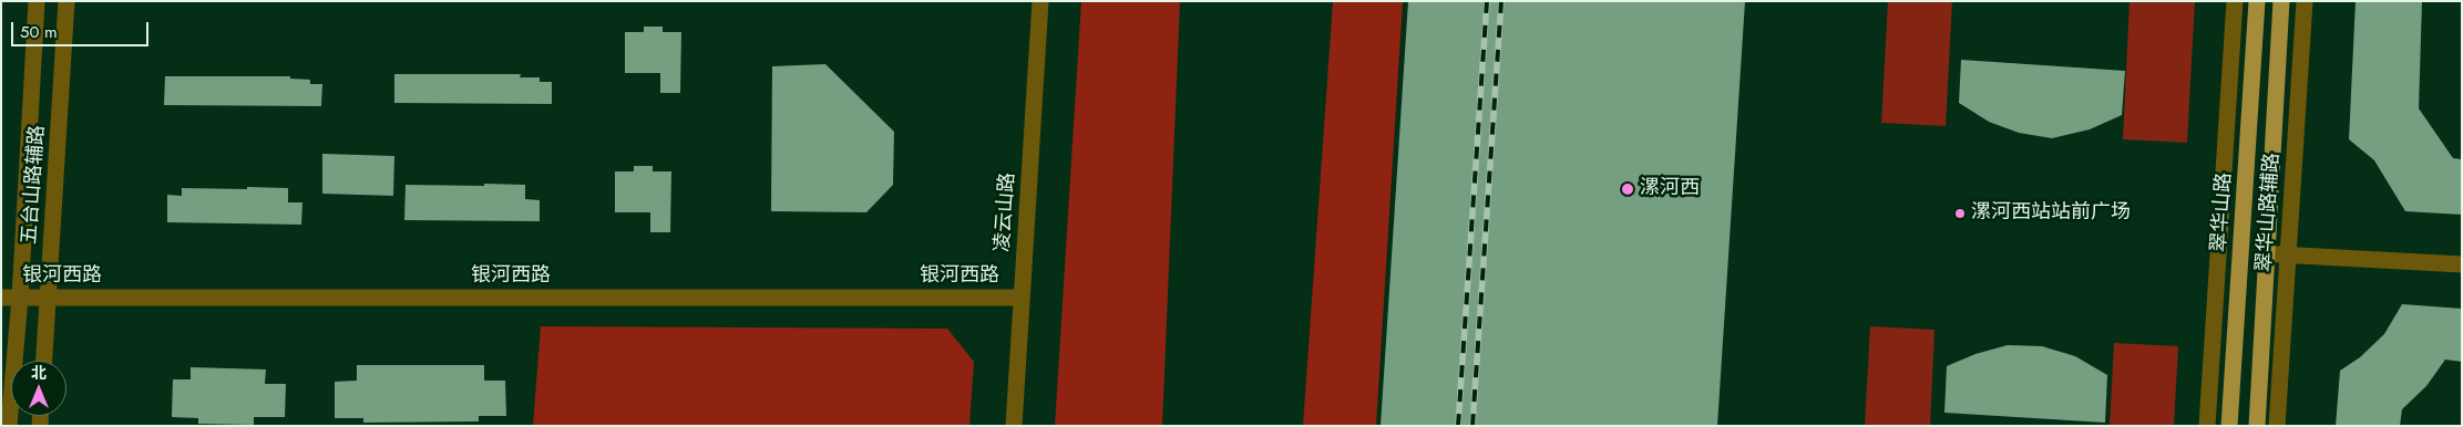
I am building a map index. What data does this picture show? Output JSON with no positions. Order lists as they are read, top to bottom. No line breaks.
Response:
{"streets":{"main road":["翠华山路"],"street":["五台山路辅路","凌云山路","翠华山路辅路","银河西路"]},"crossings":[["五台山路辅路","银河西路"],["凌云山路","银河西路"]],"places":["漯河西","漯河西站站前广场"],"scale_bar":"50 m","north":"top"}
